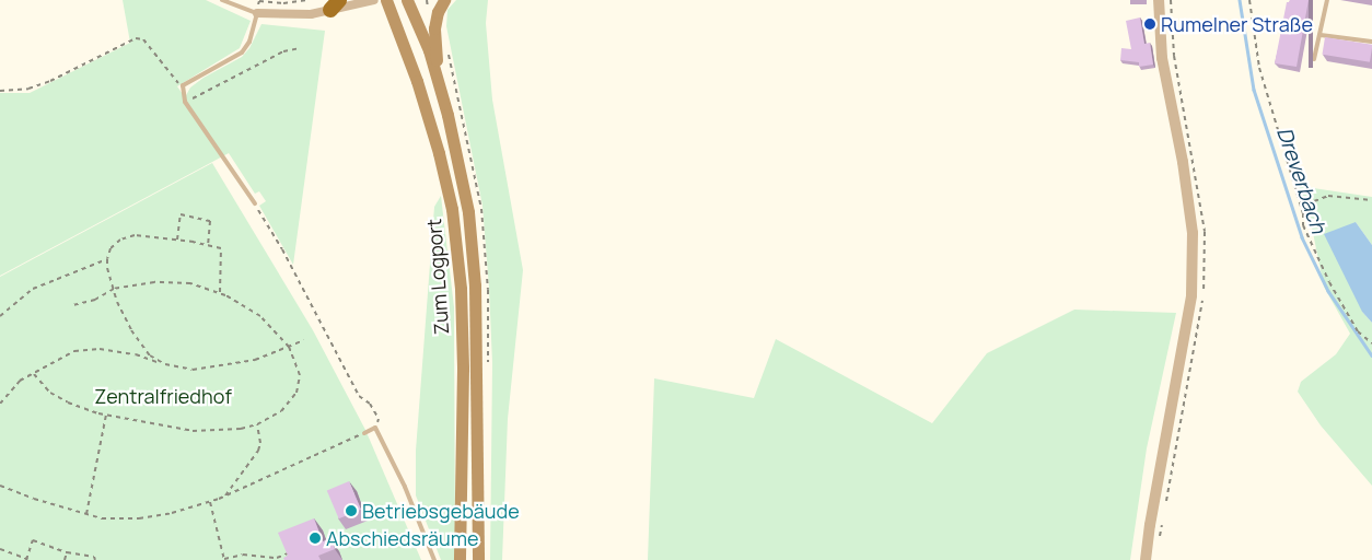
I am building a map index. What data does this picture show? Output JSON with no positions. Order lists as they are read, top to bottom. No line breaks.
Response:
{"streets":{"main road":["Zum Logport"]},"water":["Dreverbach"],"parks":["Zentralfriedhof"],"places":["Rumelner Straße","Betriebsgebäude","Abschiedsräume"]}
